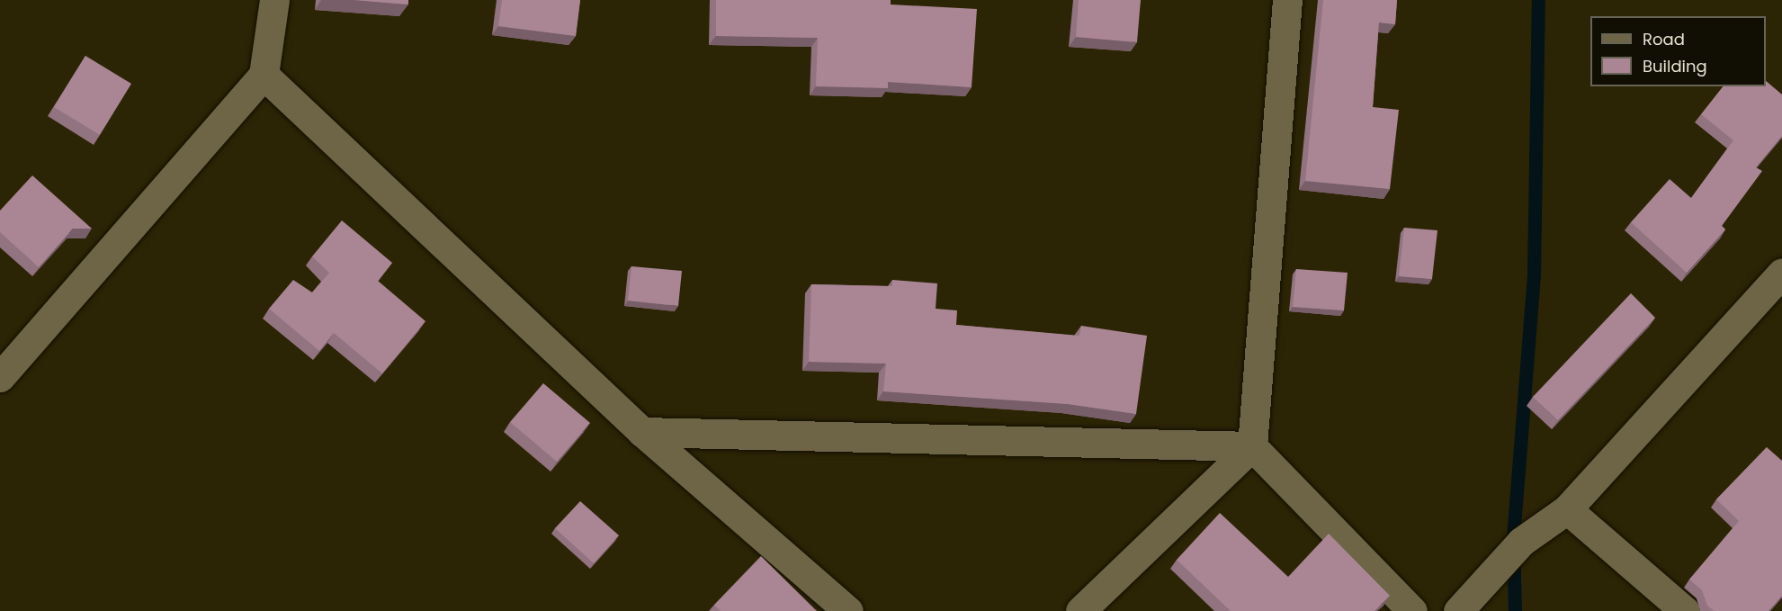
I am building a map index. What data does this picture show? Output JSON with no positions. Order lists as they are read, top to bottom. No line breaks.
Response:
{"legend":["Road","Building"]}
